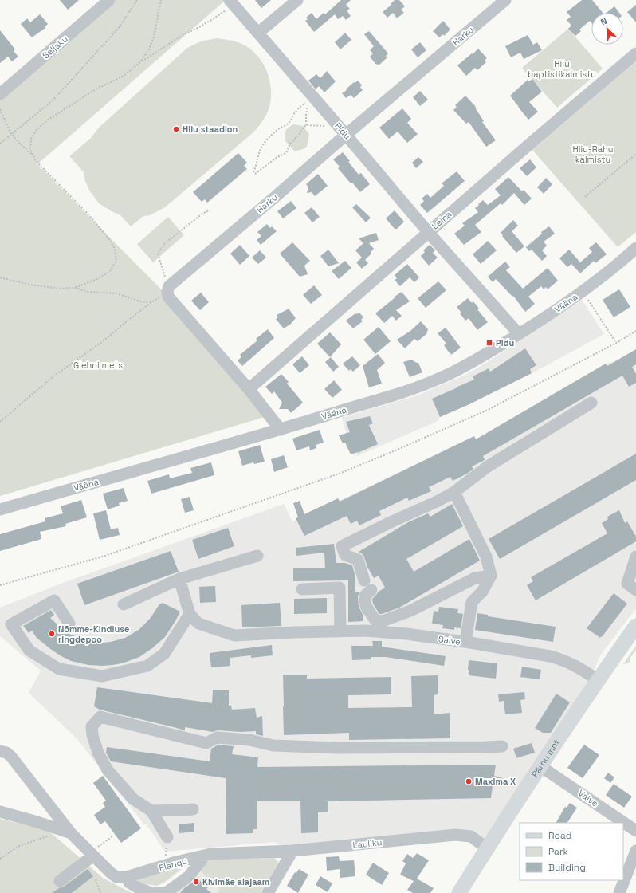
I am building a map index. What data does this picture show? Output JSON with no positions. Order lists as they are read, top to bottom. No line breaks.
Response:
{"streets":{"main road":["Pärnu mnt"],"street":["Harku","Seljaku","Pidu","Leina","Vääna","Salve","Valve","Lauliku","Plangu"]},"crossings":[["Harku","Pidu"],["Pidu","Leina"],["Pidu","Vääna"],["Salve","Pärnu mnt"],["Pärnu mnt","Valve"],["Pärnu mnt","Lauliku"],["Lauliku","Plangu"]],"parks":["Hiiu baptistikalmistu","Hiiu-Rahu kalmistu","Glehni mets"],"places":{"other":["Hiiu staadion","Nõmme-Kindluse ringdepoo","Maxima X","Kivimäe alajaam"],"transit":["Pidu"]},"legend":["Road","Park","Building"],"north":"top left"}
